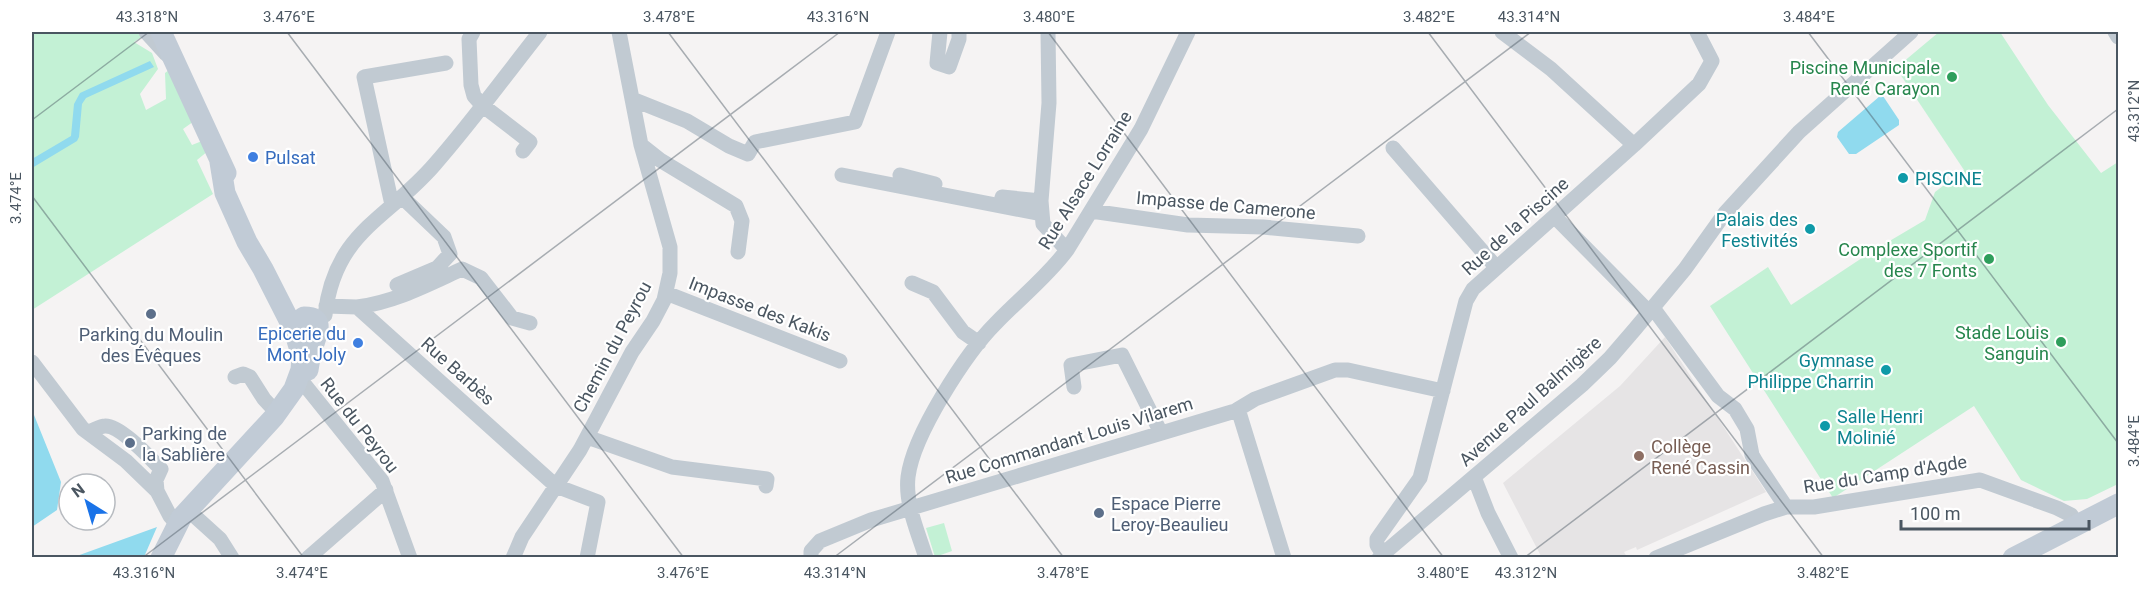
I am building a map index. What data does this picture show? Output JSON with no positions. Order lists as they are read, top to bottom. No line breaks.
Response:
{"streets":{"street":["Rue Alsace Lorraine","Impasse de Camerone","Rue de la Piscine","Impasse des Kakis","Chemin du Peyrou","Rue Barbès","Avenue Paul Balmigère","Rue du Peyrou","Rue Commandant Louis Vilarem","Rue du Camp d'Agde"]},"crossings":[["Rue Alsace Lorraine","Impasse de Camerone"],["Rue Alsace Lorraine","Rue Commandant Louis Vilarem"],["Rue de la Piscine","Avenue Paul Balmigère"],["Rue de la Piscine","Rue Commandant Louis Vilarem"],["Rue de la Piscine","Rue du Camp d'Agde"],["Impasse des Kakis","Chemin du Peyrou"],["Chemin du Peyrou","Rue Barbès"],["Avenue Paul Balmigère","Rue du Camp d'Agde"]],"places":["Piscine Municipale René Carayon","Pulsat","PISCINE","Palais des Festivités","Complexe Sportif des 7 Fonts","Parking du Moulin des Évêques","Stade Louis Sanguin","Epicerie du Mont Joly","Gymnase Philippe Charrin","Salle Henri Molinié","Parking de la Sablière","Collège René Cassin","Espace Pierre Leroy-Beaulieu"],"scale_bar":"100 m","north":"top left","coordinates":["43.318°N","3.476°E","3.478°E","43.316°N","3.480°E","3.482°E","43.314°N","3.484°E","43.312°N","3.474°E"]}
